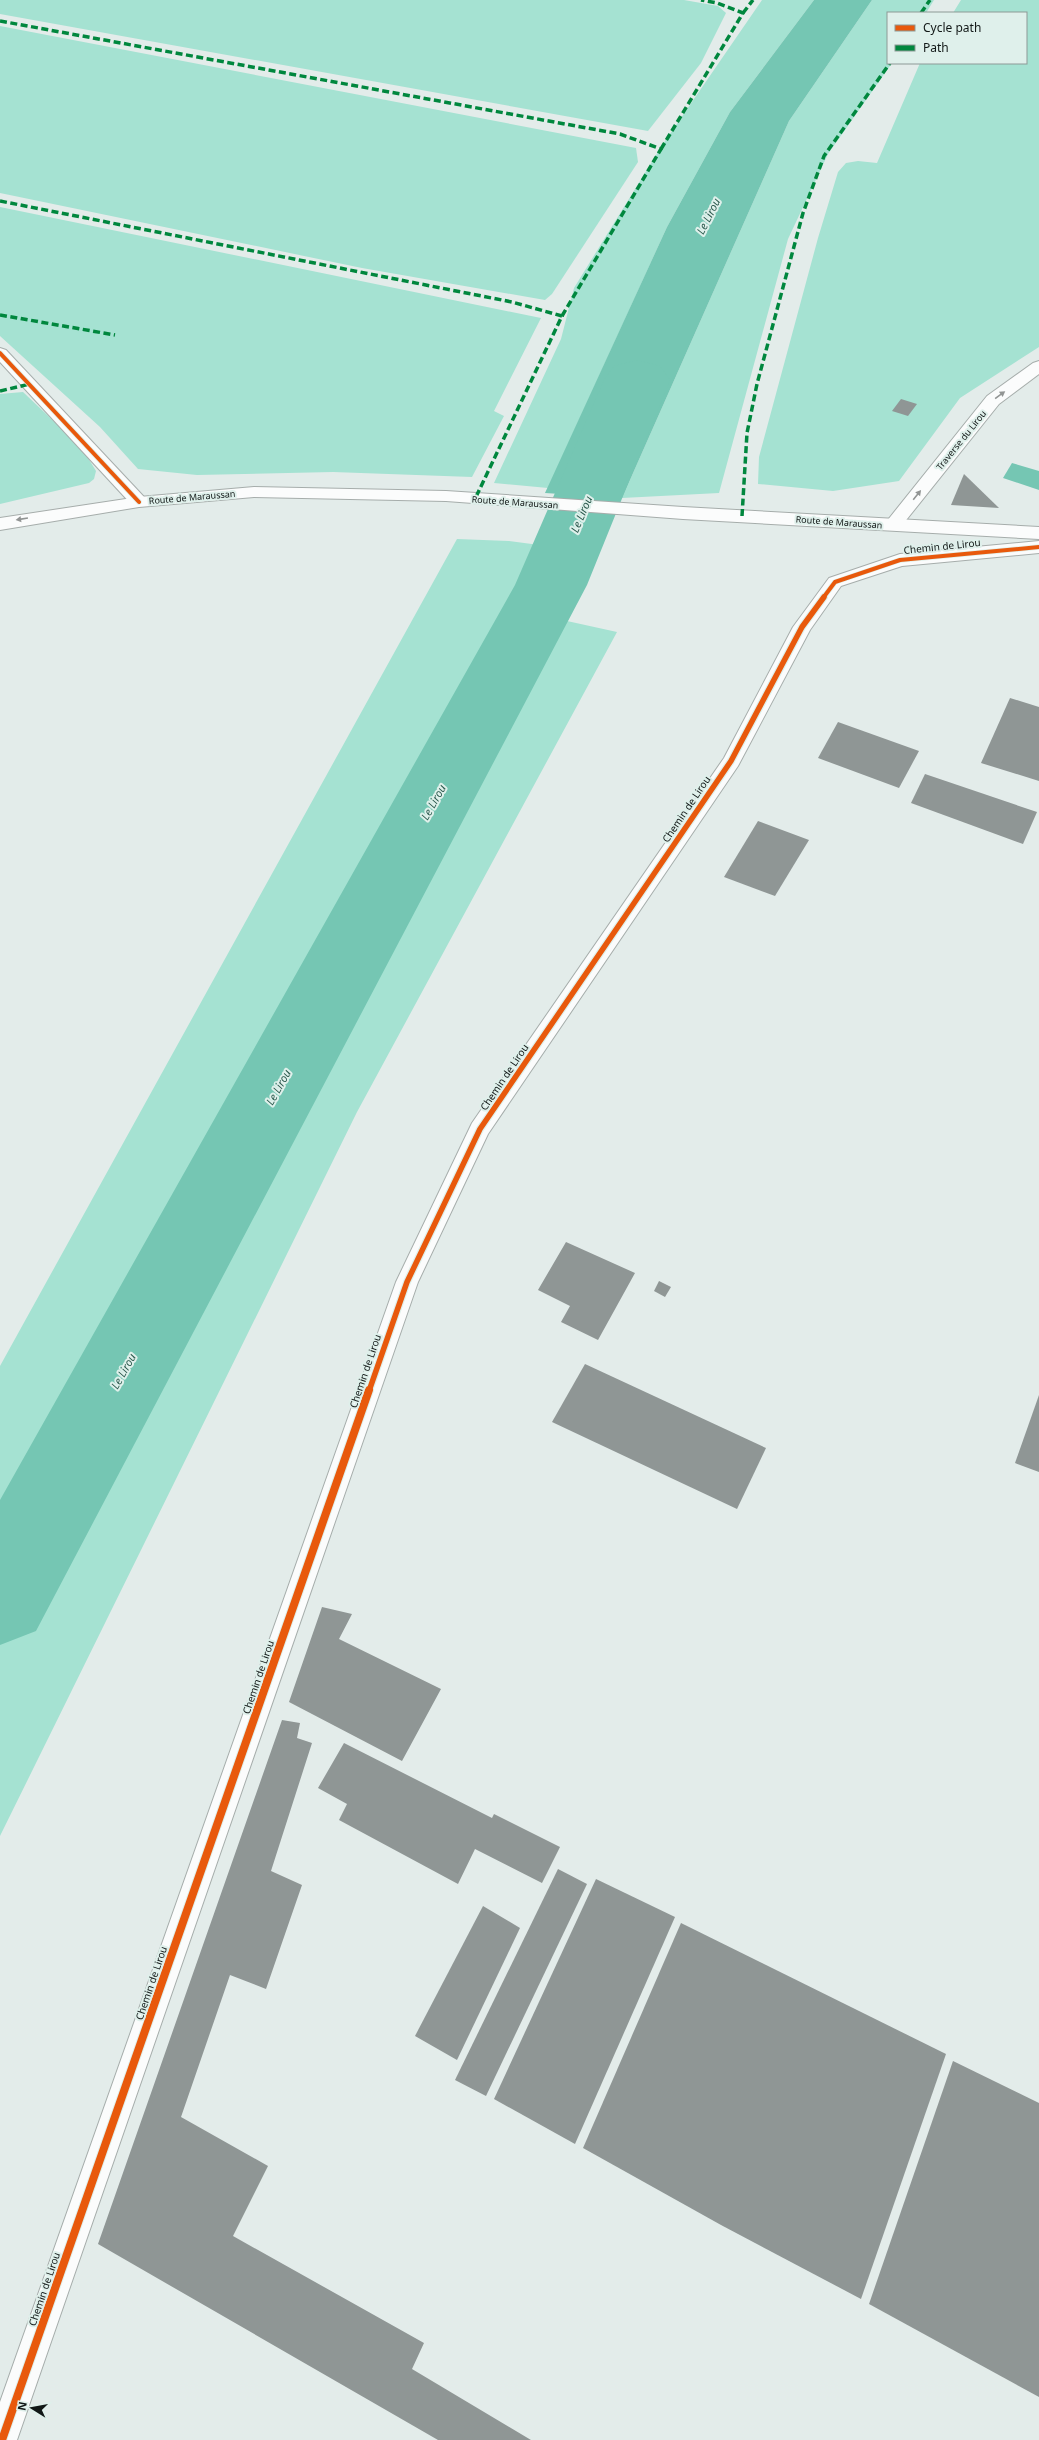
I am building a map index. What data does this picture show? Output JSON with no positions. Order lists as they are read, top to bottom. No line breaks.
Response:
{"streets":{"street":["Traverse du Lirou","Route de Maraussan","Chemin de Lirou"]},"crossings":[["Traverse du Lirou","Route de Maraussan"]],"one_way":["Traverse du Lirou"],"water":["Le Lirou"],"legend":["Cycle path","Path"],"north":"left"}
